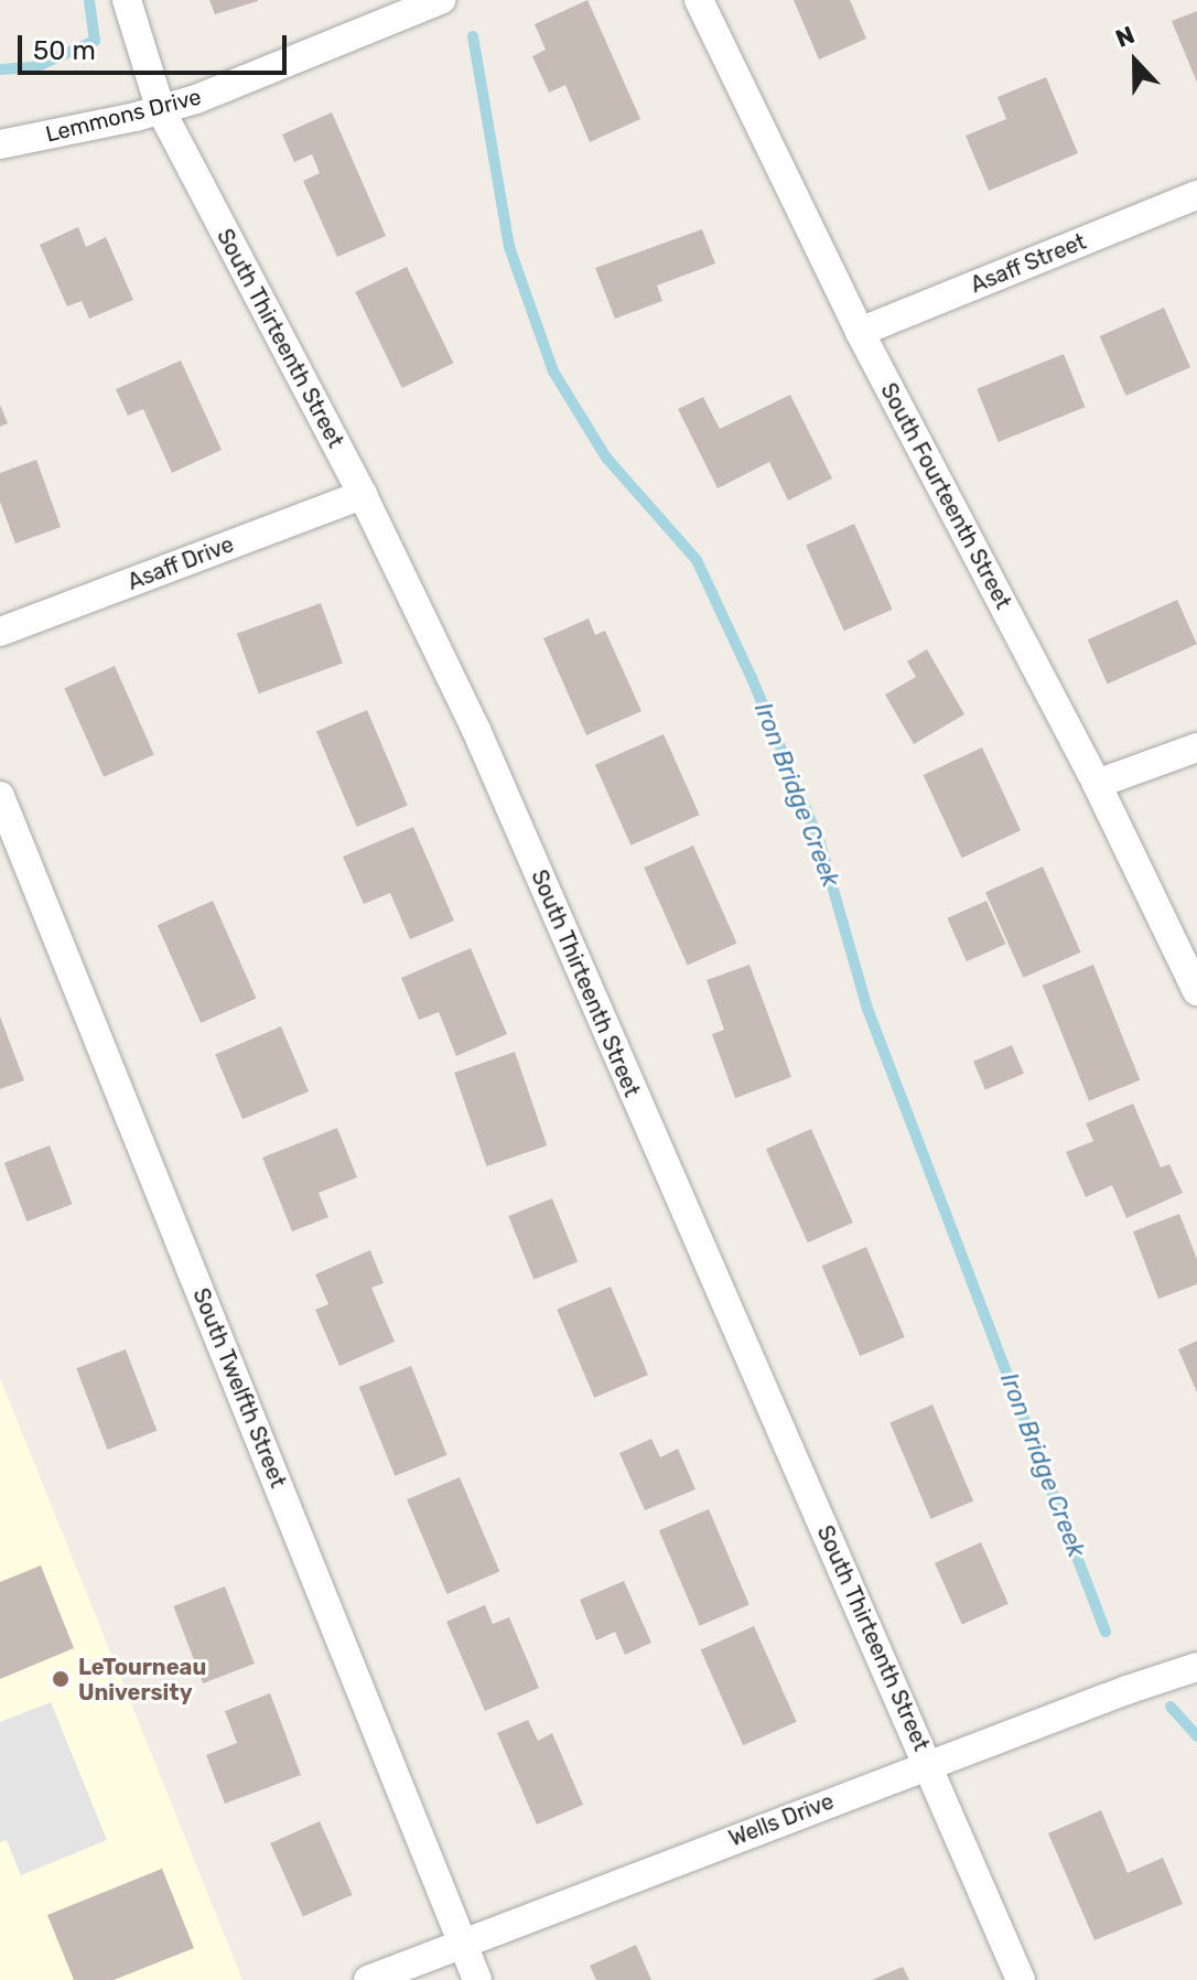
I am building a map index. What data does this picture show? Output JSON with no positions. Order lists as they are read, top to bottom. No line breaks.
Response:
{"streets":{"street":["Lemmons Drive","Asaff Street","South Thirteenth Street","South Fourteenth Street","Asaff Drive","South Twelfth Street","Wells Drive"]},"crossings":[["Lemmons Drive","South Thirteenth Street"],["Asaff Street","South Fourteenth Street"],["South Thirteenth Street","Asaff Drive"],["South Thirteenth Street","Wells Drive"],["South Twelfth Street","Wells Drive"]],"water":["Iron Bridge Creek"],"places":["LeTourneau University"],"scale_bar":"50 m","north":"top"}
